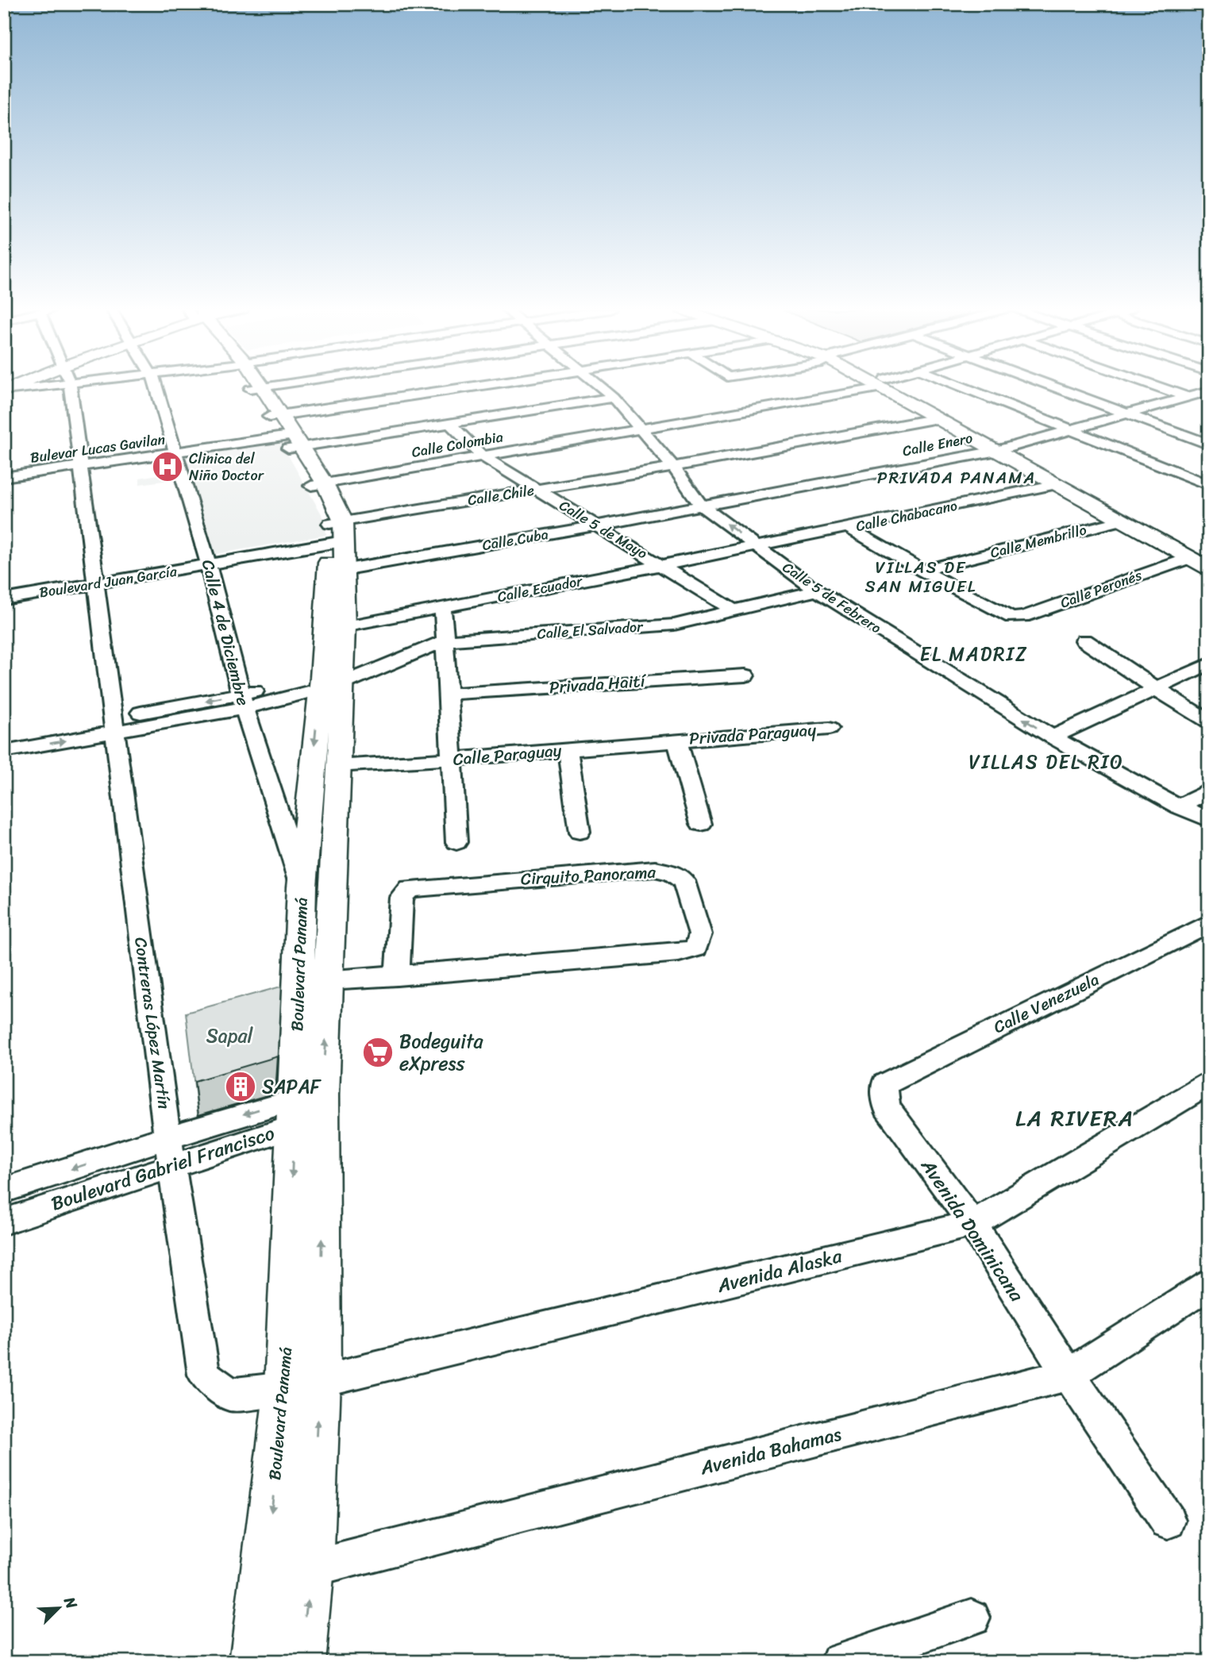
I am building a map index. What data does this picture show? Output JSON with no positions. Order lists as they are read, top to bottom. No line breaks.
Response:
{"streets":{"street":["Calle Colombia","Calle Enero","Bulevar Lucas Gavilan","Calle Chile","Calle Chabacano","Calle 5 de Mayo","Calle Cuba","Calle Membrillo","Boulevard Juan García","Calle Ecuador","Calle Peronés","Calle 5 de Febrero","Calle El Salvador","Calle 4 de Diciembre","Privada Haití","Privada Paraguay","Calle Paraguay","Cirquito Panorama","Boulevard Panamá","Calle Venezuela","Contreras López Martín","Boulevard Gabriel Francisco","Avenida Dominicana","Avenida Alaska","Avenida Bahamas"]},"crossings":[["Calle Colombia","Calle 5 de Mayo"],["Calle Colombia","Calle 5 de Febrero"],["Calle Enero","Calle Cuba"],["Calle Enero","Calle 5 de Febrero"],["Bulevar Lucas Gavilan","Calle 4 de Diciembre"],["Bulevar Lucas Gavilan","Contreras López Martín"],["Calle Chile","Calle 5 de Mayo"],["Calle Chile","Calle Cuba"],["Calle Chile","Boulevard Juan García"],["Calle Chile","Calle 5 de Febrero"],["Calle Chile","Boulevard Panamá"],["Calle Chabacano","Calle Ecuador"],["Calle Chabacano","Calle 5 de Febrero"],["Calle 5 de Mayo","Calle Cuba"],["Calle 5 de Mayo","Calle Ecuador"],["Calle 5 de Mayo","Calle El Salvador"],["Calle Cuba","Boulevard Juan García"],["Calle Cuba","Calle 5 de Febrero"],["Calle Cuba","Boulevard Panamá"],["Boulevard Juan García","Calle 4 de Diciembre"],["Boulevard Juan García","Boulevard Panamá"],["Boulevard Juan García","Contreras López Martín"],["Calle Ecuador","Calle 5 de Febrero"],["Calle Ecuador","Boulevard Panamá"],["Calle 5 de Febrero","Calle El Salvador"],["Calle El Salvador","Calle 4 de Diciembre"],["Calle El Salvador","Boulevard Panamá"],["Calle El Salvador","Contreras López Martín"],["Calle 4 de Diciembre","Boulevard Panamá"],["Privada Paraguay","Calle Paraguay"],["Calle Paraguay","Boulevard Panamá"],["Cirquito Panorama","Boulevard Panamá"],["Boulevard Panamá","Contreras López Martín"],["Boulevard Panamá","Boulevard Gabriel Francisco"],["Boulevard Panamá","Avenida Alaska"],["Boulevard Panamá","Avenida Bahamas"],["Calle Venezuela","Avenida Dominicana"],["Contreras López Martín","Boulevard Gabriel Francisco"],["Contreras López Martín","Avenida Alaska"],["Avenida Dominicana","Avenida Alaska"],["Avenida Dominicana","Avenida Bahamas"]],"districts":["PRIVADA PANAMA","VILLAS DE SAN MIGUEL","EL MADRIZ","VILLAS DEL RIO","LA RIVERA"],"parks":["Sapal"],"places":{"hospital":["Clinica del Niño Doctor"],"supermarket":["Bodeguita eXpress"],"building":["SAPAF"]},"north":"top right"}
